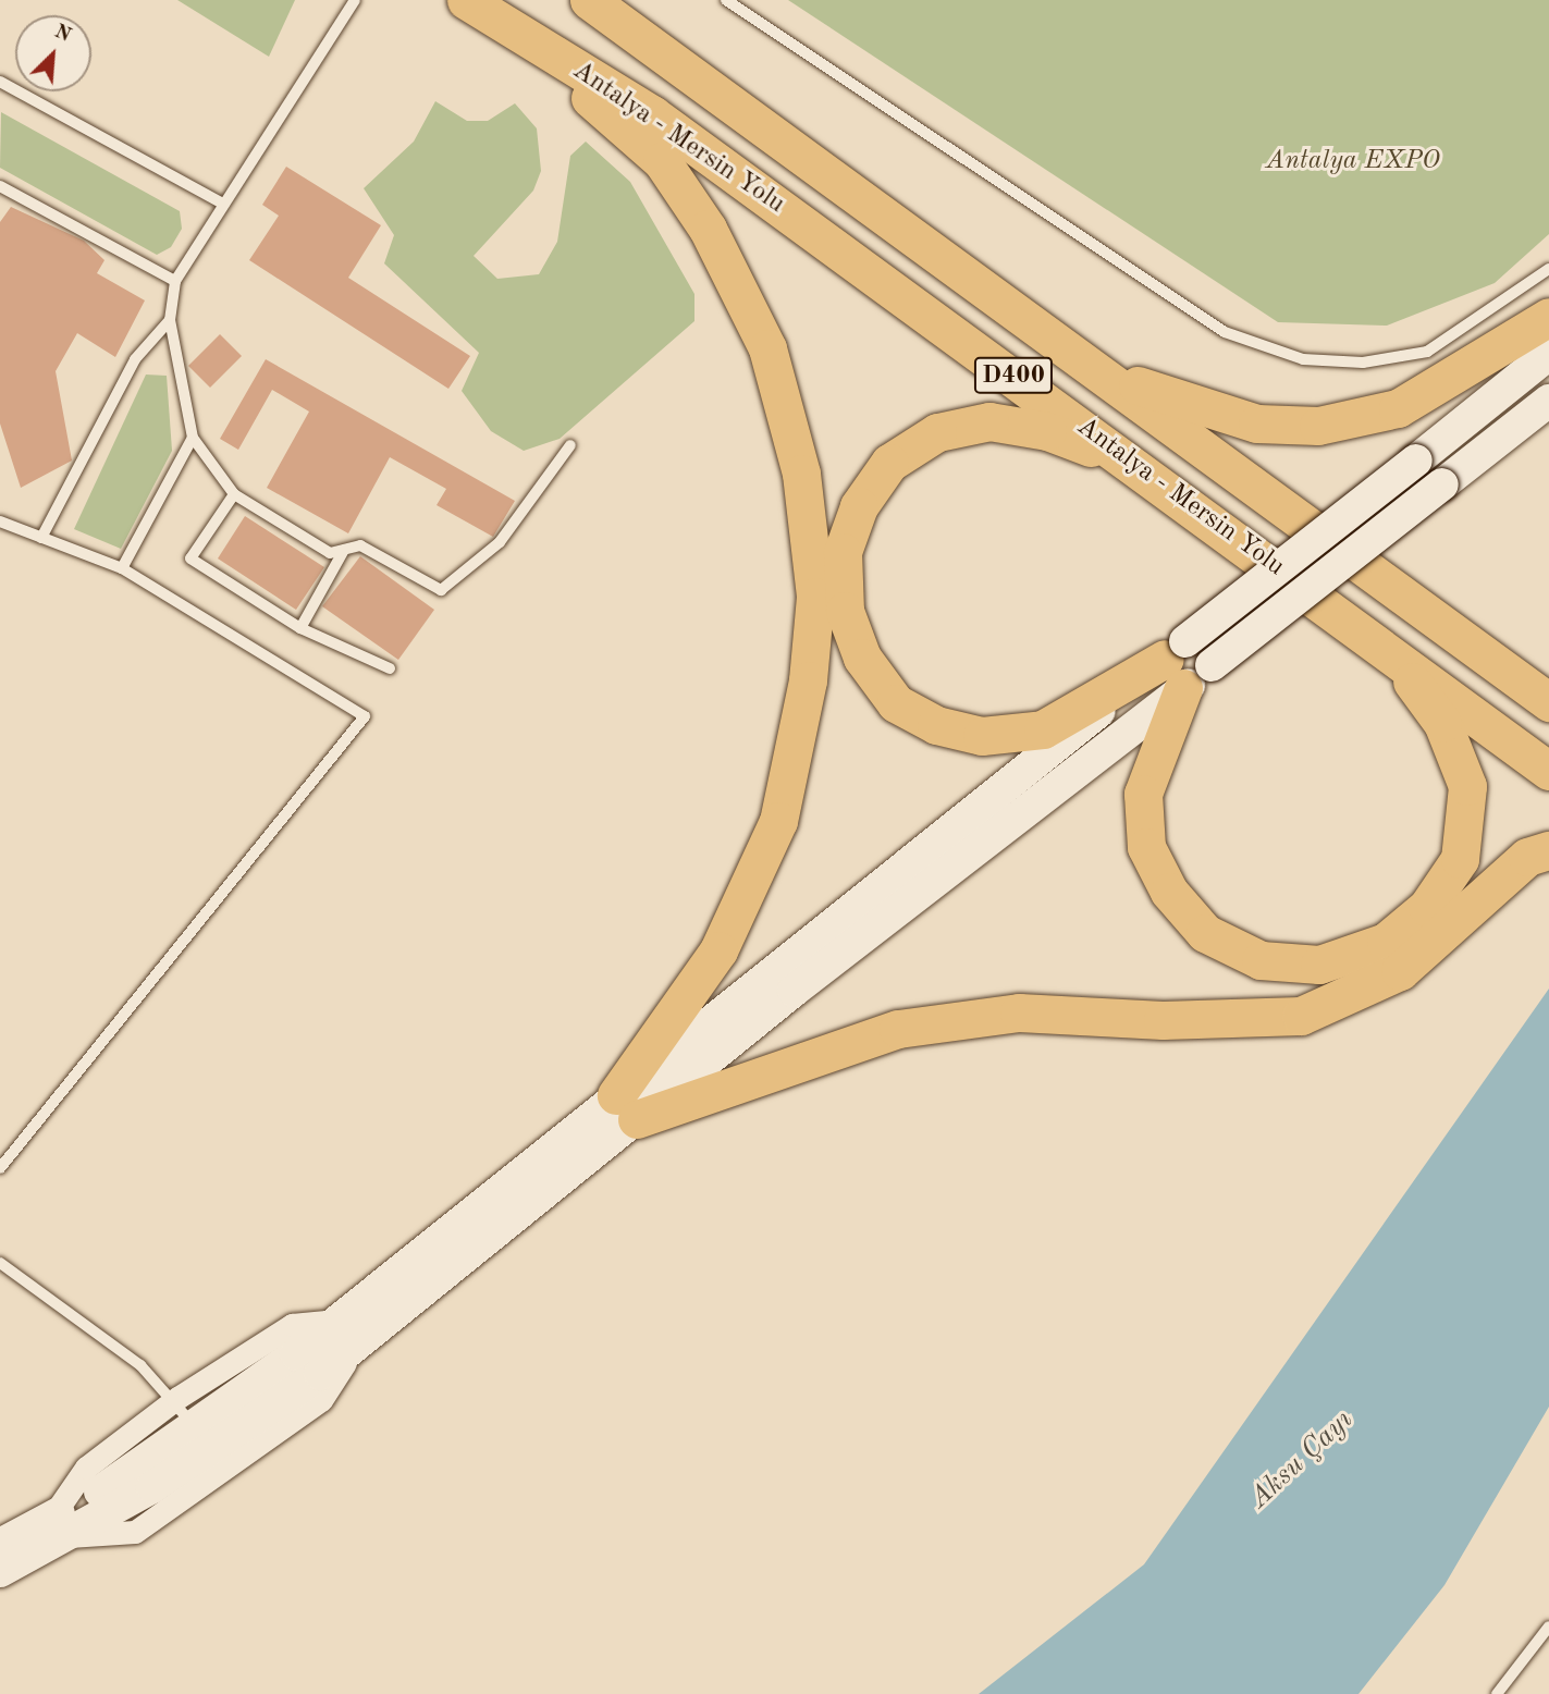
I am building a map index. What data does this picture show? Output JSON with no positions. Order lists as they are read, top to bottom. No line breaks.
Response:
{"streets":{"highway":["Antalya - Mersin Yolu","D400"]},"water":["Aksu Çayı"],"parks":["Antalya EXPO"],"north":"top right"}
